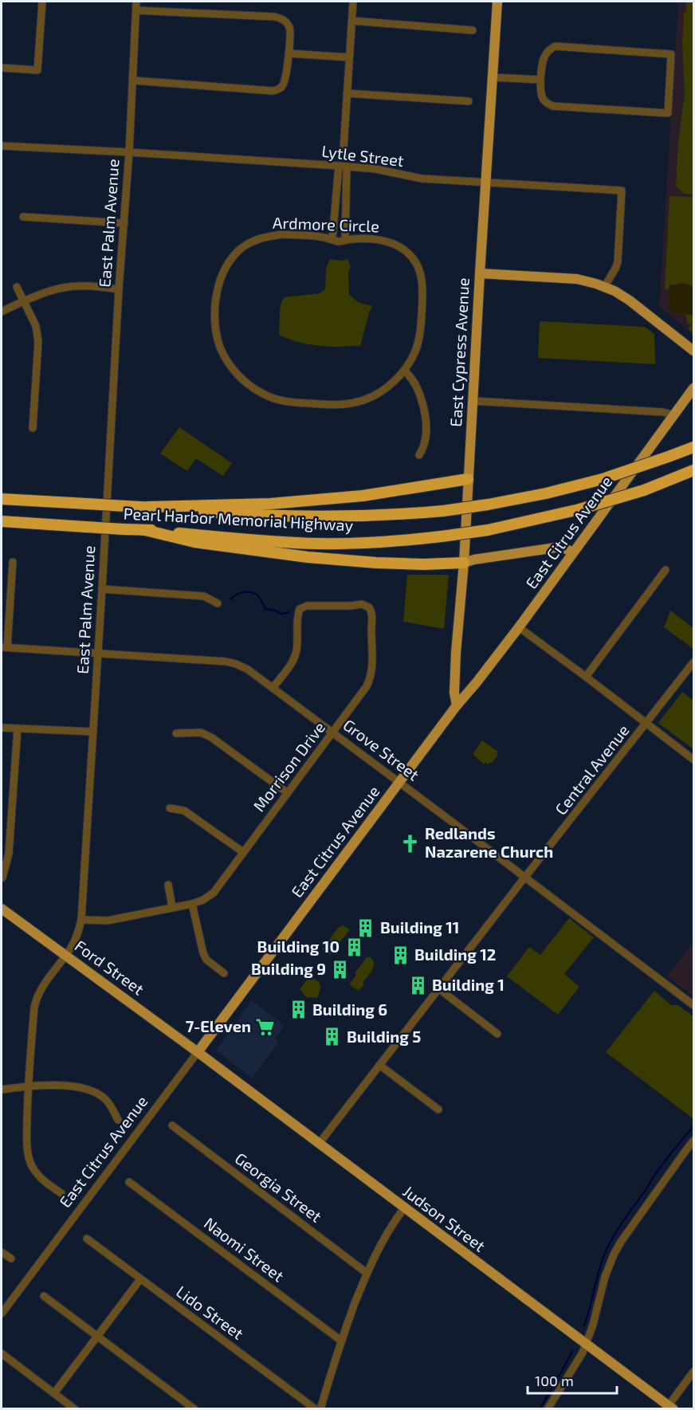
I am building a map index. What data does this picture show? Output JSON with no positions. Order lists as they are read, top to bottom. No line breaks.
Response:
{"streets":{"highway":["Pearl Harbor Memorial Highway"],"main road":["East Cypress Avenue","East Citrus Avenue","Ford Street","Judson Street"],"street":["Lytle Street","East Palm Avenue","Ardmore Circle","Grove Street","Morrison Drive","Central Avenue","Georgia Street","Naomi Street","Lido Street"]},"crossings":[["Lytle Street","East Palm Avenue"],["Lytle Street","East Cypress Avenue"],["East Palm Avenue","Grove Street"],["East Palm Avenue","Morrison Drive"],["East Palm Avenue","Ford Street"],["East Cypress Avenue","East Citrus Avenue"],["East Citrus Avenue","Grove Street"],["East Citrus Avenue","Ford Street"],["East Citrus Avenue","Judson Street"],["Grove Street","Morrison Drive"],["Grove Street","Central Avenue"],["Central Avenue","Judson Street"],["Ford Street","Judson Street"]],"places":{"church":["Redlands Nazarene Church"],"building":["Building 11","Building 10","Building 12","Building 9","Building 1","Building 6","Building 5"],"supermarket":["7-Eleven"]},"scale_bar":"100 m"}
